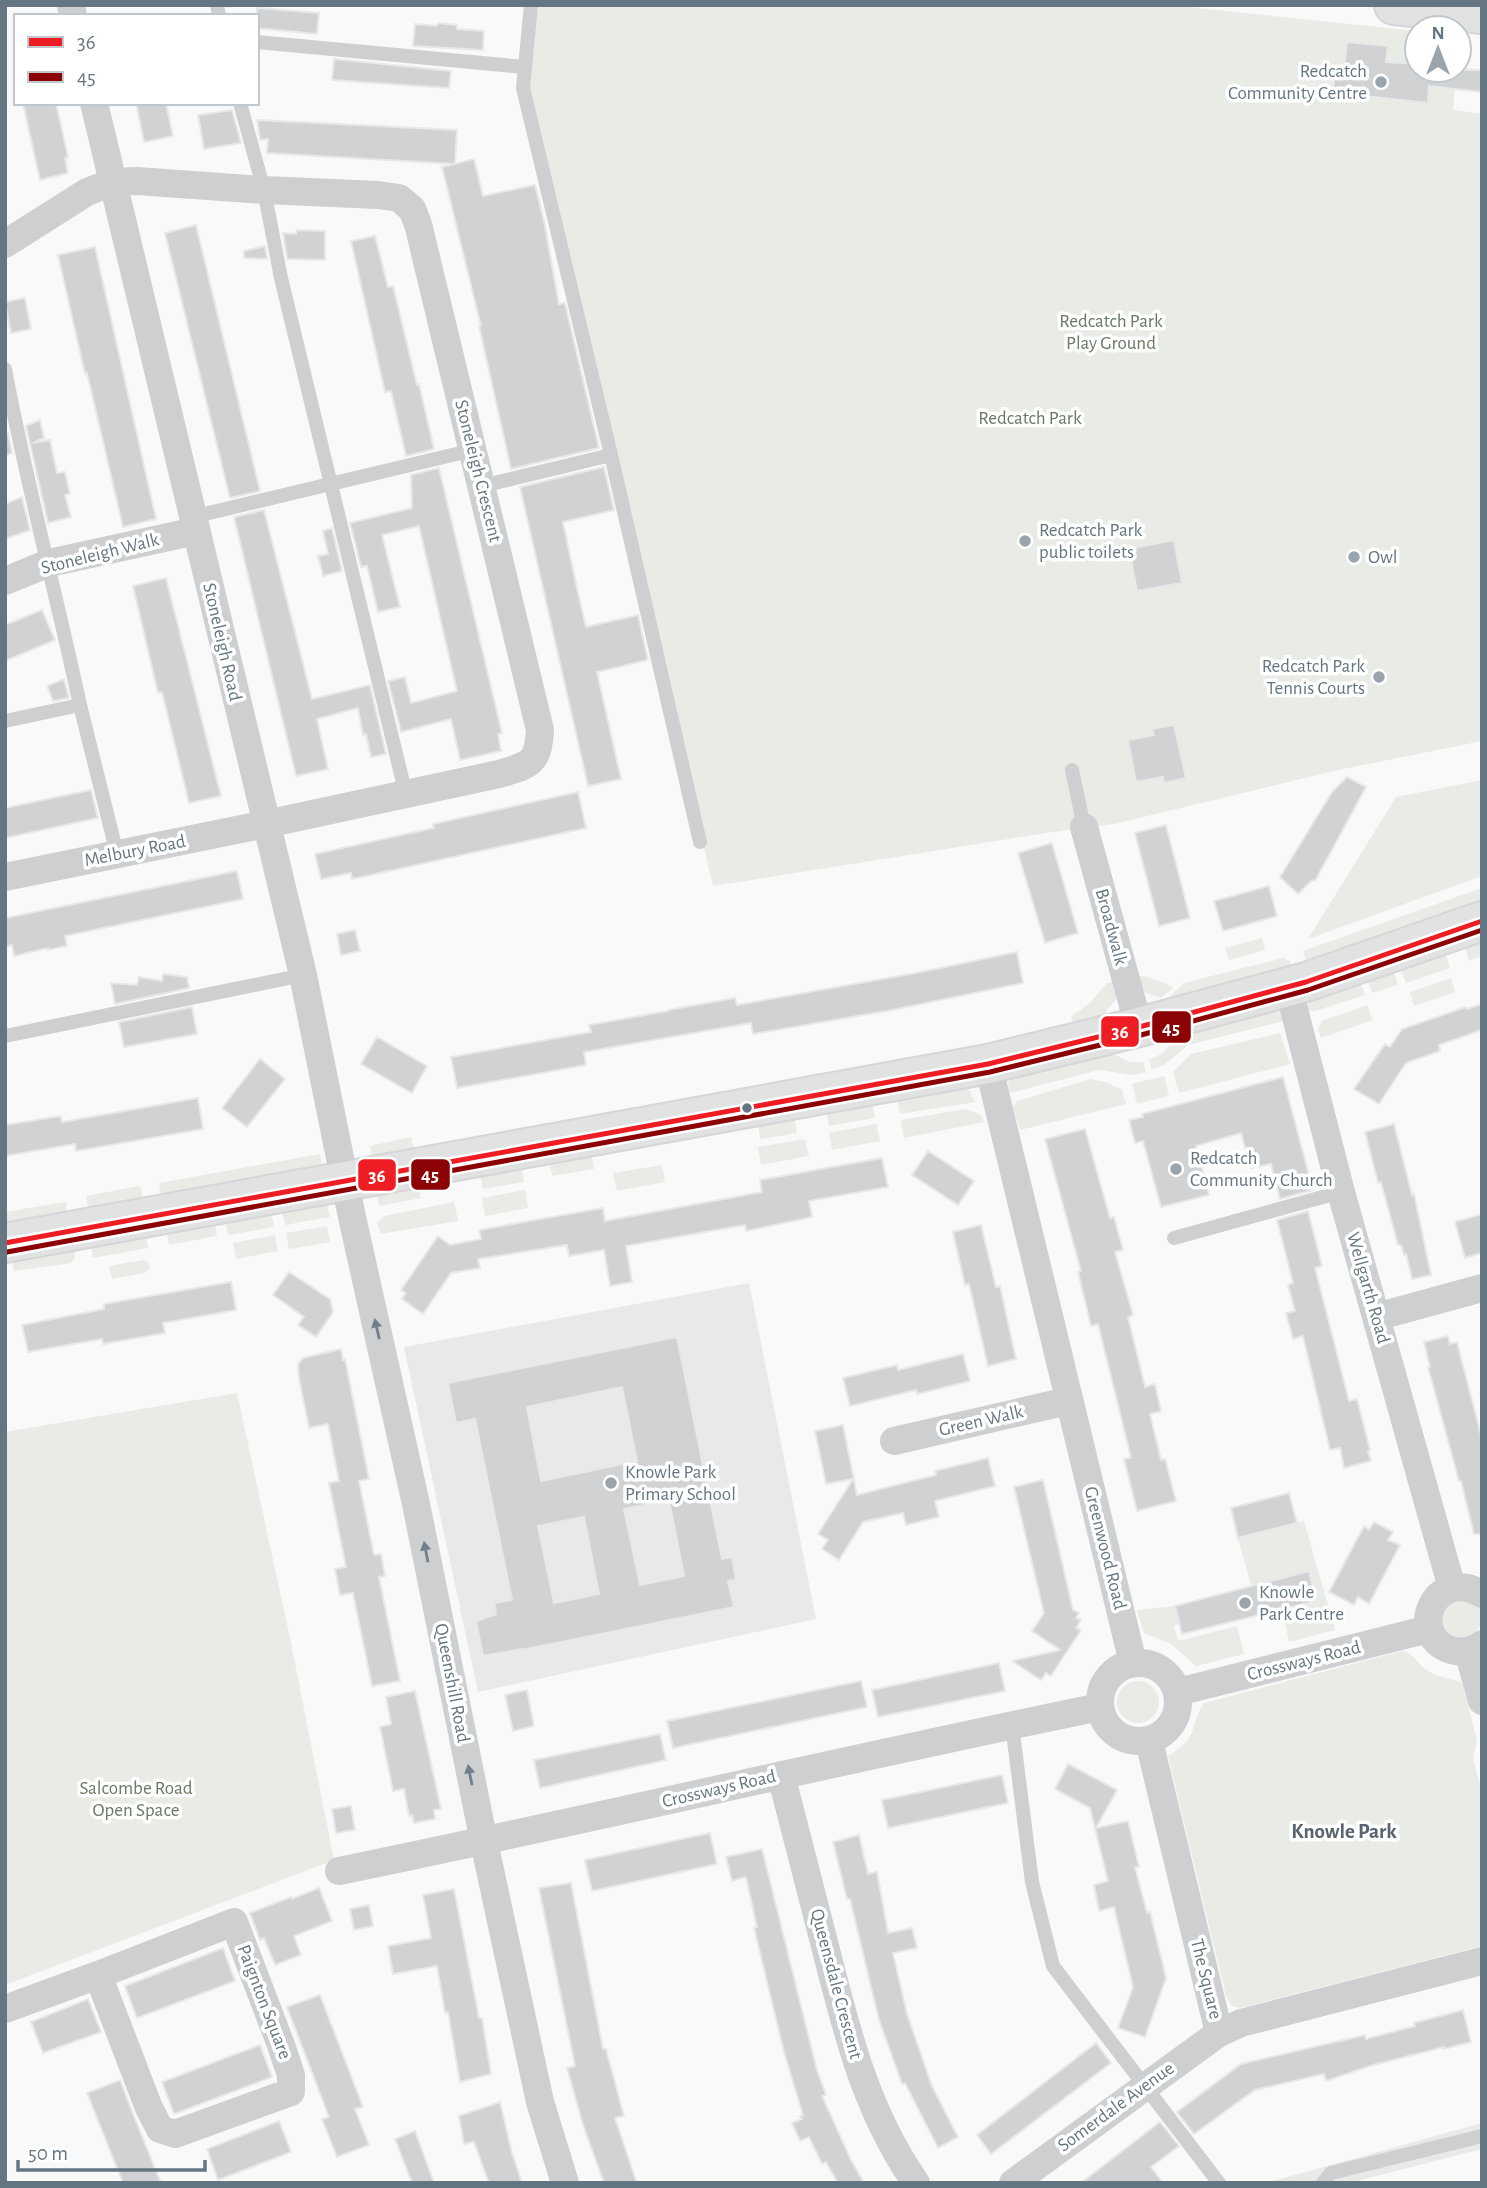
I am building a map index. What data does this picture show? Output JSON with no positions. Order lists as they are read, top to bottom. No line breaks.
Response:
{"streets":{"street":["Stoneleigh Crescent","Stoneleigh Walk","Stoneleigh Road","Melbury Road","Broadwalk","Wellgarth Road","Green Walk","Greenwood Road","Crossways Road","Queenshill Road","The Square","Queensdale Crescent","Paignton Square","Somerdale Avenue"]},"crossings":[["Stoneleigh Crescent","Stoneleigh Road"],["Stoneleigh Crescent","Melbury Road"],["Stoneleigh Walk","Stoneleigh Road"],["Stoneleigh Road","Melbury Road"],["Stoneleigh Road","Queenshill Road"],["Green Walk","Greenwood Road"],["Greenwood Road","Crossways Road"],["Greenwood Road","The Square"],["Crossways Road","Queenshill Road"],["Crossways Road","The Square"],["Crossways Road","Queensdale Crescent"],["The Square","Somerdale Avenue"]],"one_way":["Queenshill Road"],"districts":["Knowle Park"],"parks":["Redcatch Park Play Ground","Redcatch Park","Salcombe Road Open Space"],"places":["Redcatch Community Centre","Redcatch Park public toilets","Owl","Redcatch Park Tennis Courts","Redcatch Community Church","Knowle Park Primary School","Knowle Park Centre"],"lines":["transit line 36","transit line 45"],"legend":["36","45"],"scale_bar":"50 m","north":"top"}
